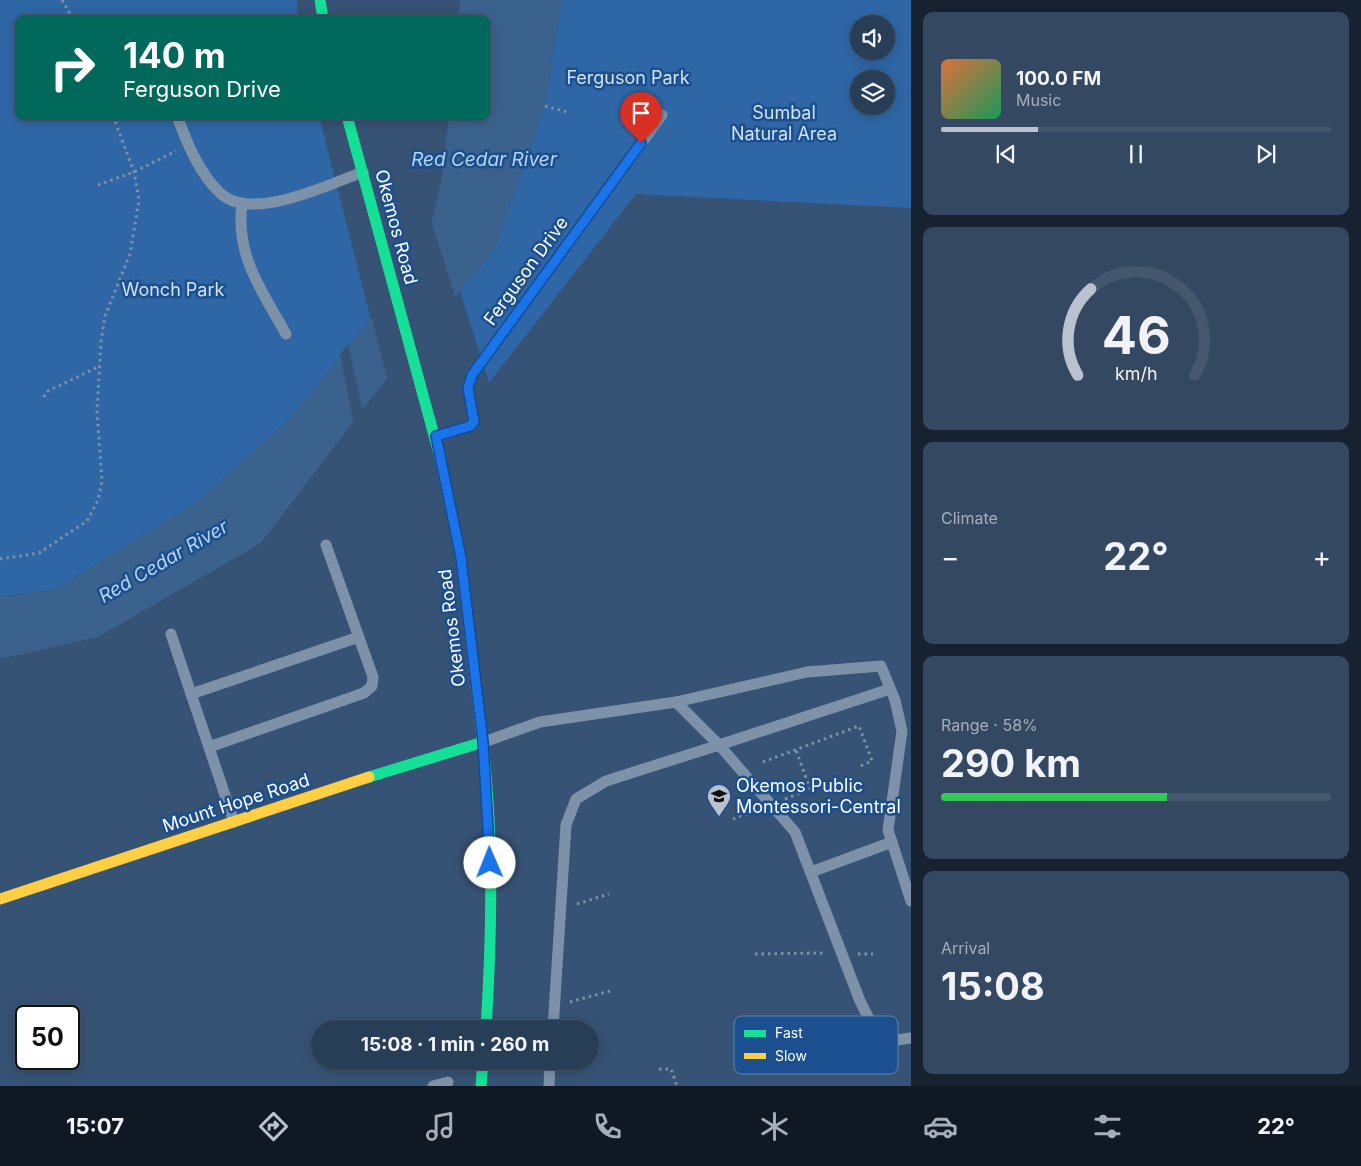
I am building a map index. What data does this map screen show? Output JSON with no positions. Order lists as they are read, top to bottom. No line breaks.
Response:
{"streets":{"main road":["Okemos Road","Mount Hope Road"],"lane":["Ferguson Drive"]},"crossings":[["Okemos Road","Ferguson Drive"],["Okemos Road","Mount Hope Road"]],"water":["Red Cedar River"],"parks":["Ferguson Park","Sumbal Natural Area","Wonch Park"],"places":{"school or university":["Okemos Public Montessori-Central"]},"legend":["Fast","Slow"],"page":{"turn":["140 m","Ferguson Drive"],"song":["100.0 FM","Music"],"tile":["Climate",["Range · 58%","290 km"],["Arrival","15:08"]],"heat":["−","22°","+"],"limit":"50","trip":"15:08 · 1 min · 260 m","tabs":["15:07","22°"],"gauge":["46","km/h"]}}
